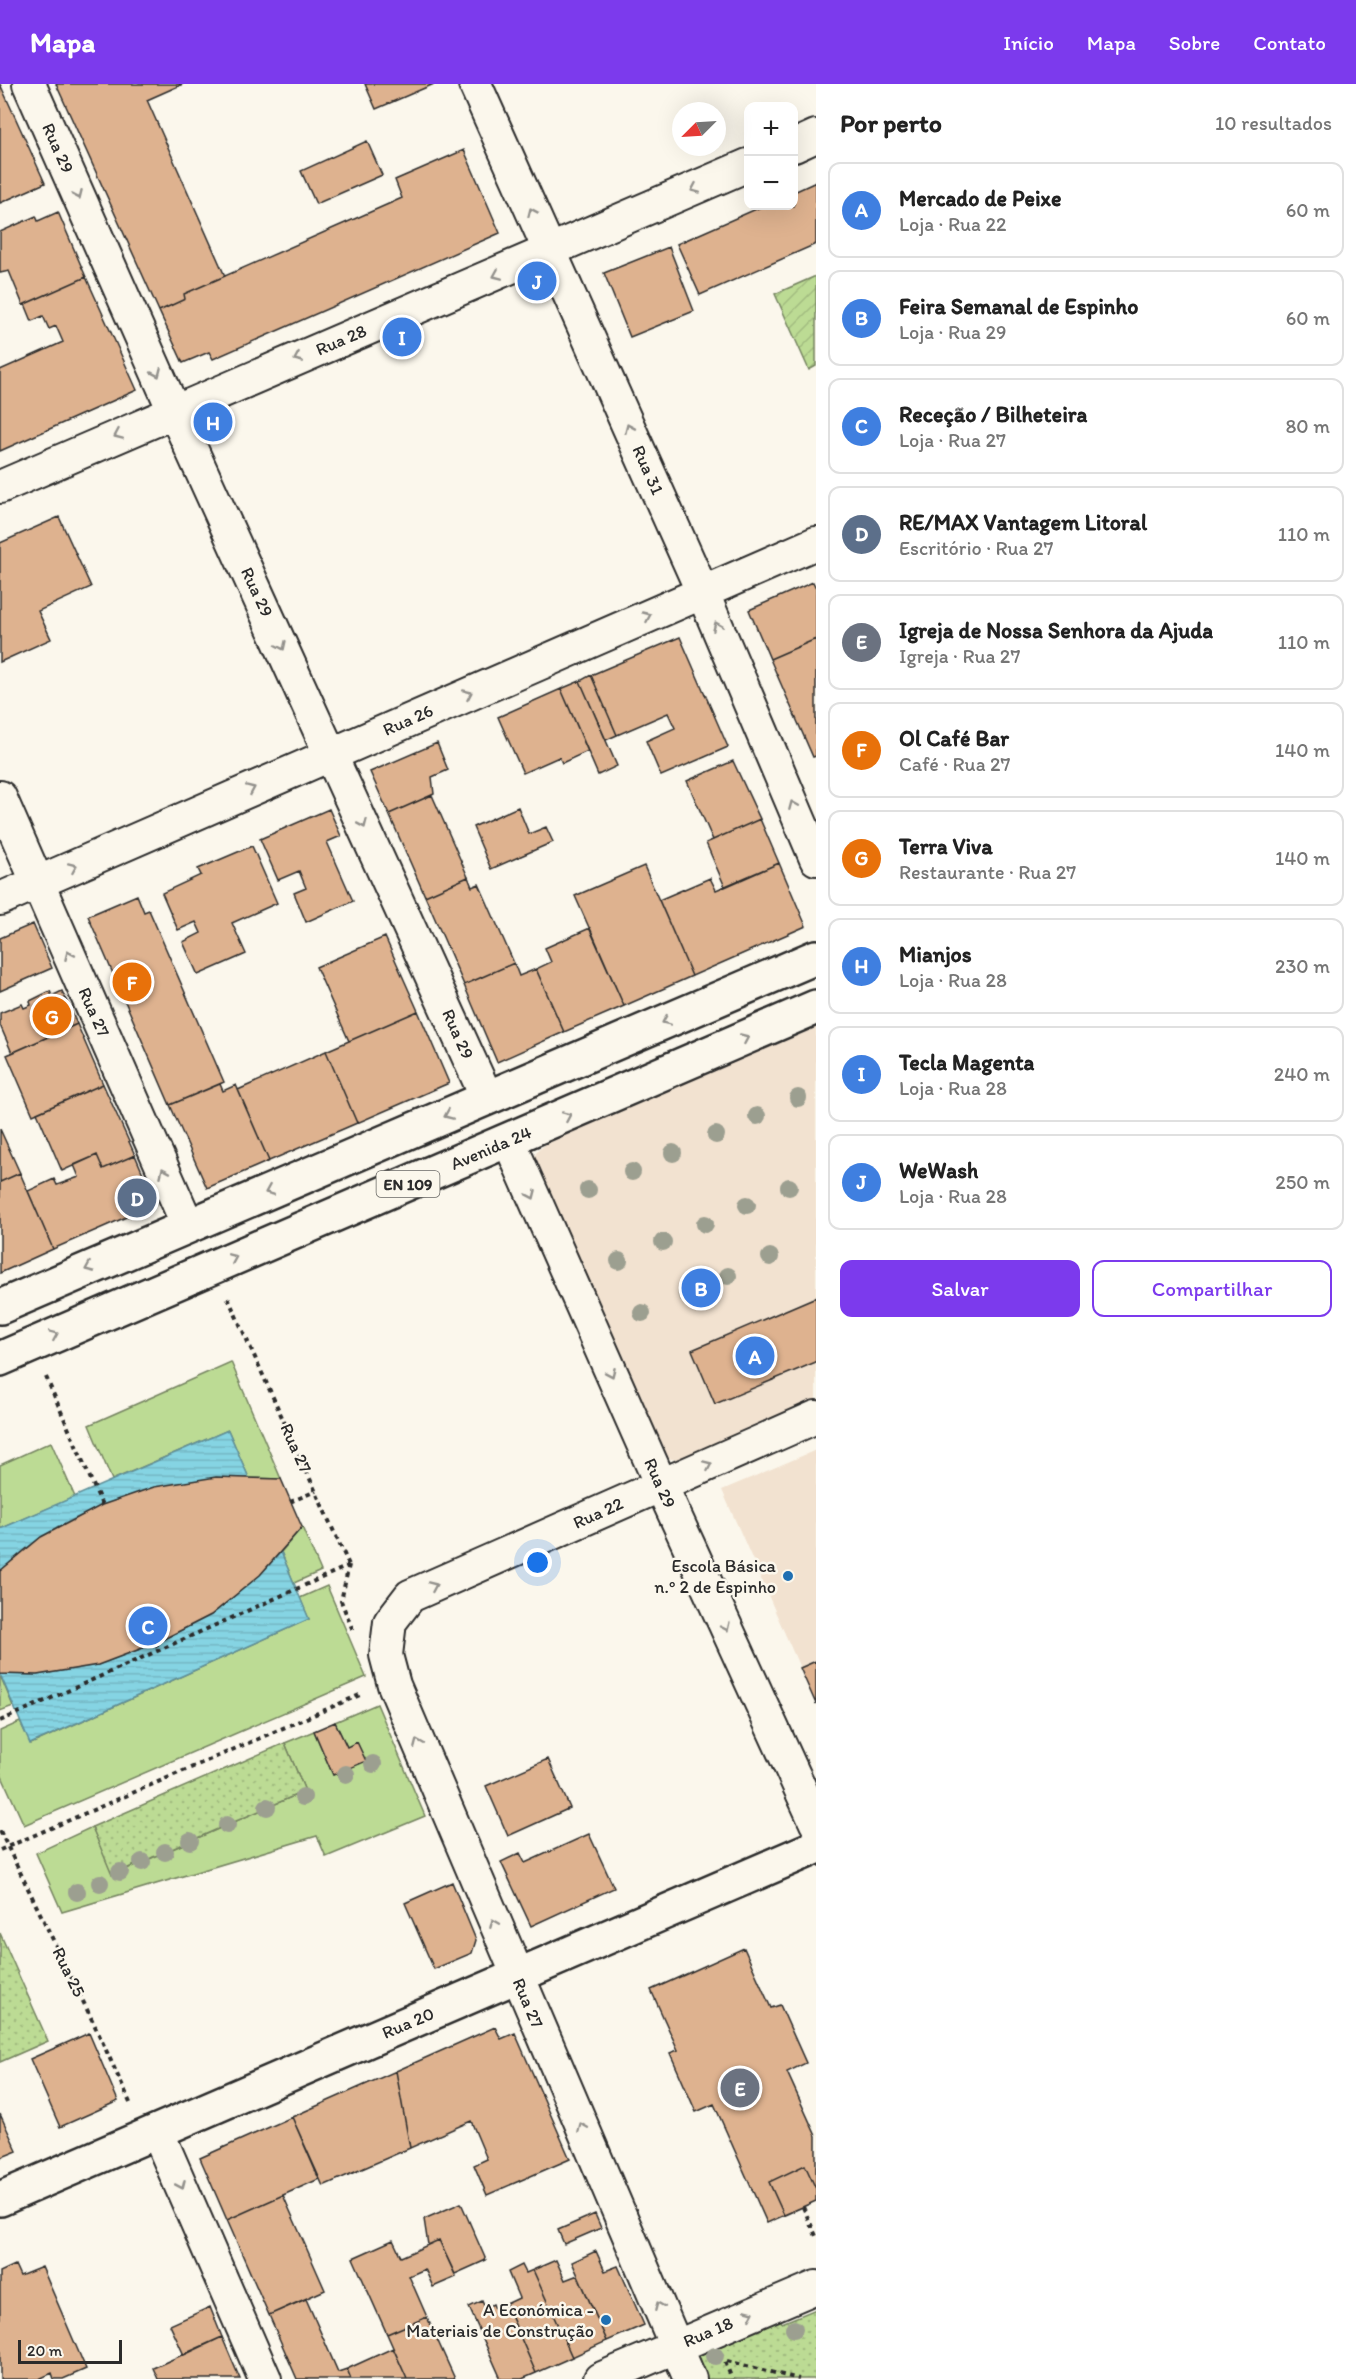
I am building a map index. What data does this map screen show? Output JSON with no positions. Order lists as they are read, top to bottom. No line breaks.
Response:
{"streets":{"main road":["Avenida 24","EN 109","Rua 20"],"street":["Rua 29","Rua 28","Rua 31","Rua 26","Rua 27","Rua 22","Rua 18"],"path":["Rua 25"]},"crossings":[["Rua 29","Rua 28"],["Rua 29","Rua 26"],["Rua 29","Avenida 24"],["Rua 29","EN 109"],["Rua 29","Rua 22"],["Rua 28","Rua 31"],["Rua 31","Rua 26"],["Rua 26","Rua 27"],["Rua 27","Avenida 24"],["Rua 27","EN 109"],["Rua 27","Rua 22"],["Rua 27","Rua 20"],["Rua 27","Rua 18"],["Rua 25","Rua 20"]],"one_way":["Rua 29","Rua 28","Rua 31","Rua 26","Rua 27","Rua 22","Rua 18"],"places":["Escola Básica n.º 2 de Espinho","A Económica - Materiais de Construção"],"scale_bar":"20 m","north":"bottom left","page":{"header":"Mapa","nav":["Início","Mapa","Sobre","Contato"],"heading":["Por perto","10 resultados"],"map_buttons":["+","−"],"list":[{"mark":"A","name":"Mercado de Peixe","note":"Loja · Rua 22","value":"60 m"},{"mark":"B","name":"Feira Semanal de Espinho","note":"Loja · Rua 29","value":"60 m"},{"mark":"C","name":"Receção / Bilheteira","note":"Loja · Rua 27","value":"80 m"},{"mark":"D","name":"RE/MAX Vantagem Litoral","note":"Escritório · Rua 27","value":"110 m"},{"mark":"E","name":"Igreja de Nossa Senhora da Ajuda","note":"Igreja · Rua 27","value":"110 m"},{"mark":"F","name":"Ol Café Bar","note":"Café · Rua 27","value":"140 m"},{"mark":"G","name":"Terra Viva","note":"Restaurante · Rua 27","value":"140 m"},{"mark":"H","name":"Mianjos","note":"Loja · Rua 28","value":"230 m"},{"mark":"I","name":"Tecla Magenta","note":"Loja · Rua 28","value":"240 m"},{"mark":"J","name":"WeWash","note":"Loja · Rua 28","value":"250 m"}],"pins":["J","I","H","F","G","D","B","A","C","E"],"buttons":["Salvar","Compartilhar"],"scale":"20 m"}}
